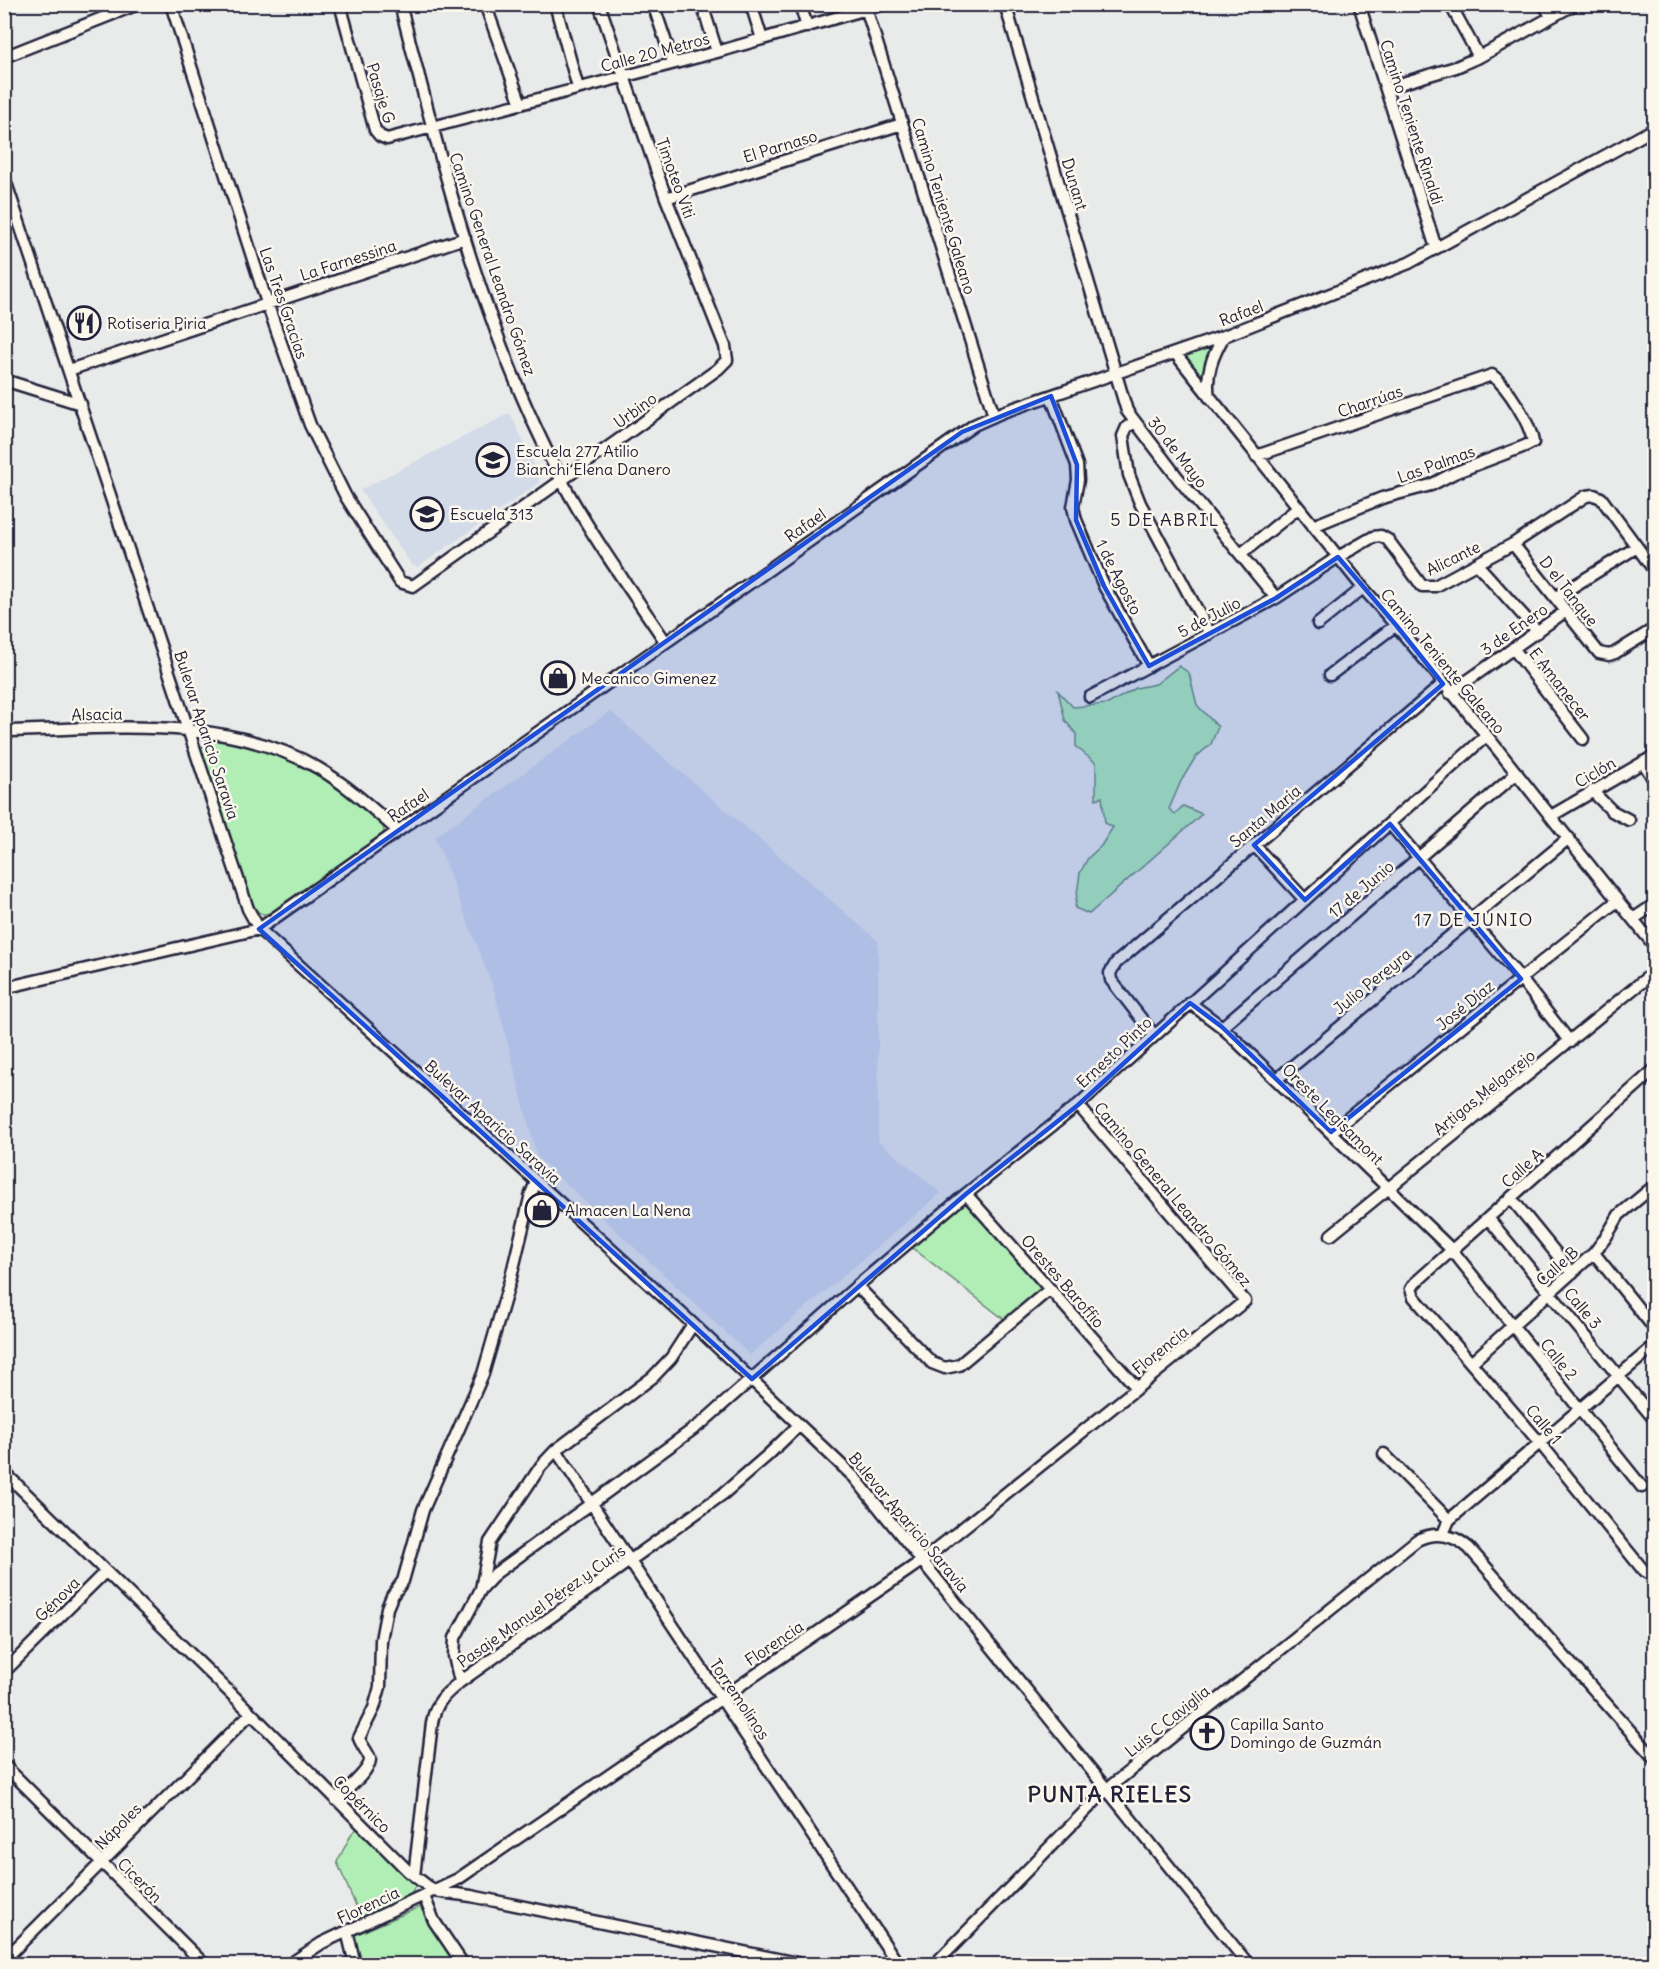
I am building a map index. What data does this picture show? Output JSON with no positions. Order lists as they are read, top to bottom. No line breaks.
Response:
{"streets":{"street":["Calle 20 Metros","Pasaje G","Camino Teniente Rinaldi","El Parnaso","Timoteo Viti","Dunant","Camino Teniente Galeano","La Farnessina","Camino General Leandro Gómez","Las Tres Gracias","Rafael","Charrúas","Urbino","30 de Mayo","Las Palmas","Alicante","1 de Agosto","D el Tanque","5 de Julio","3 de Enero","E Amanecer","Alsacia","Bulevar Aparicio Saravia","Ciclón","Santa María","17 de Junio","Julio Pereyra","José Díaz","Ernesto Pinto","Artigas Melgarejo","Oreste Legisamont","Calle A","Calle B","Orestes Baroffio","Calle 3","Florencia","Calle 2","Calle 1","Génova","Pasaje Manuel Pérez y Curis","Torremolinos","Luis C Caviglia","Copérnico","Nápoles","Cicerón"]},"crossings":[["Calle 20 Metros","Pasaje G"],["Calle 20 Metros","Timoteo Viti"],["Calle 20 Metros","Camino Teniente Galeano"],["Calle 20 Metros","Camino General Leandro Gómez"],["Pasaje G","Camino General Leandro Gómez"],["Camino Teniente Rinaldi","Rafael"],["El Parnaso","Timoteo Viti"],["El Parnaso","Camino Teniente Galeano"],["Timoteo Viti","Urbino"],["Dunant","Rafael"],["Dunant","30 de Mayo"],["Camino Teniente Galeano","Rafael"],["Camino Teniente Galeano","Charrúas"],["Camino Teniente Galeano","Las Palmas"],["Camino Teniente Galeano","Alicante"],["Camino Teniente Galeano","5 de Julio"],["Camino Teniente Galeano","3 de Enero"],["Camino Teniente Galeano","Ciclón"],["Camino Teniente Galeano","Santa María"],["Camino Teniente Galeano","17 de Junio"],["Camino Teniente Galeano","Julio Pereyra"],["Camino Teniente Galeano","José Díaz"],["Camino Teniente Galeano","Ernesto Pinto"],["La Farnessina","Camino General Leandro Gómez"],["La Farnessina","Las Tres Gracias"],["La Farnessina","Bulevar Aparicio Saravia"],["Camino General Leandro Gómez","Rafael"],["Camino General Leandro Gómez","Urbino"],["Camino General Leandro Gómez","Ernesto Pinto"],["Camino General Leandro Gómez","Florencia"],["Las Tres Gracias","Urbino"],["Rafael","30 de Mayo"],["Rafael","1 de Agosto"],["Rafael","Alsacia"],["Rafael","Bulevar Aparicio Saravia"],["Charrúas","Las Palmas"],["30 de Mayo","5 de Julio"],["Alicante","D el Tanque"],["Alicante","5 de Julio"],["1 de Agosto","5 de Julio"],["D el Tanque","3 de Enero"],["3 de Enero","E Amanecer"],["Alsacia","Bulevar Aparicio Saravia"],["Bulevar Aparicio Saravia","Ernesto Pinto"],["Bulevar Aparicio Saravia","Florencia"],["Bulevar Aparicio Saravia","Pasaje Manuel Pérez y Curis"],["Bulevar Aparicio Saravia","Luis C Caviglia"],["Santa María","Ernesto Pinto"],["17 de Junio","Oreste Legisamont"],["Julio Pereyra","Oreste Legisamont"],["José Díaz","Oreste Legisamont"],["Ernesto Pinto","Oreste Legisamont"],["Ernesto Pinto","Orestes Baroffio"],["Ernesto Pinto","Torremolinos"],["Artigas Melgarejo","Oreste Legisamont"],["Oreste Legisamont","Calle A"],["Oreste Legisamont","Calle 2"],["Calle A","Calle 3"],["Calle A","Calle 2"],["Calle A","Calle 1"],["Calle B","Calle 3"],["Calle B","Calle 2"],["Calle B","Calle 1"],["Orestes Baroffio","Florencia"],["Florencia","Torremolinos"],["Florencia","Copérnico"],["Génova","Copérnico"],["Pasaje Manuel Pérez y Curis","Torremolinos"],["Pasaje Manuel Pérez y Curis","Copérnico"],["Copérnico","Nápoles"],["Nápoles","Cicerón"]],"districts":["5 DE ABRIL","17 DE JUNIO","PUNTA RIELES"],"places":{"restaurant":["Rotiseria Piria"],"school or university":["Escuela 277 Atilio Bianchi Elena Danero","Escuela 313"],"shop":["Mecanico Gimenez","Almacen La Nena"],"church":["Capilla Santo Domingo de Guzmán"]}}
